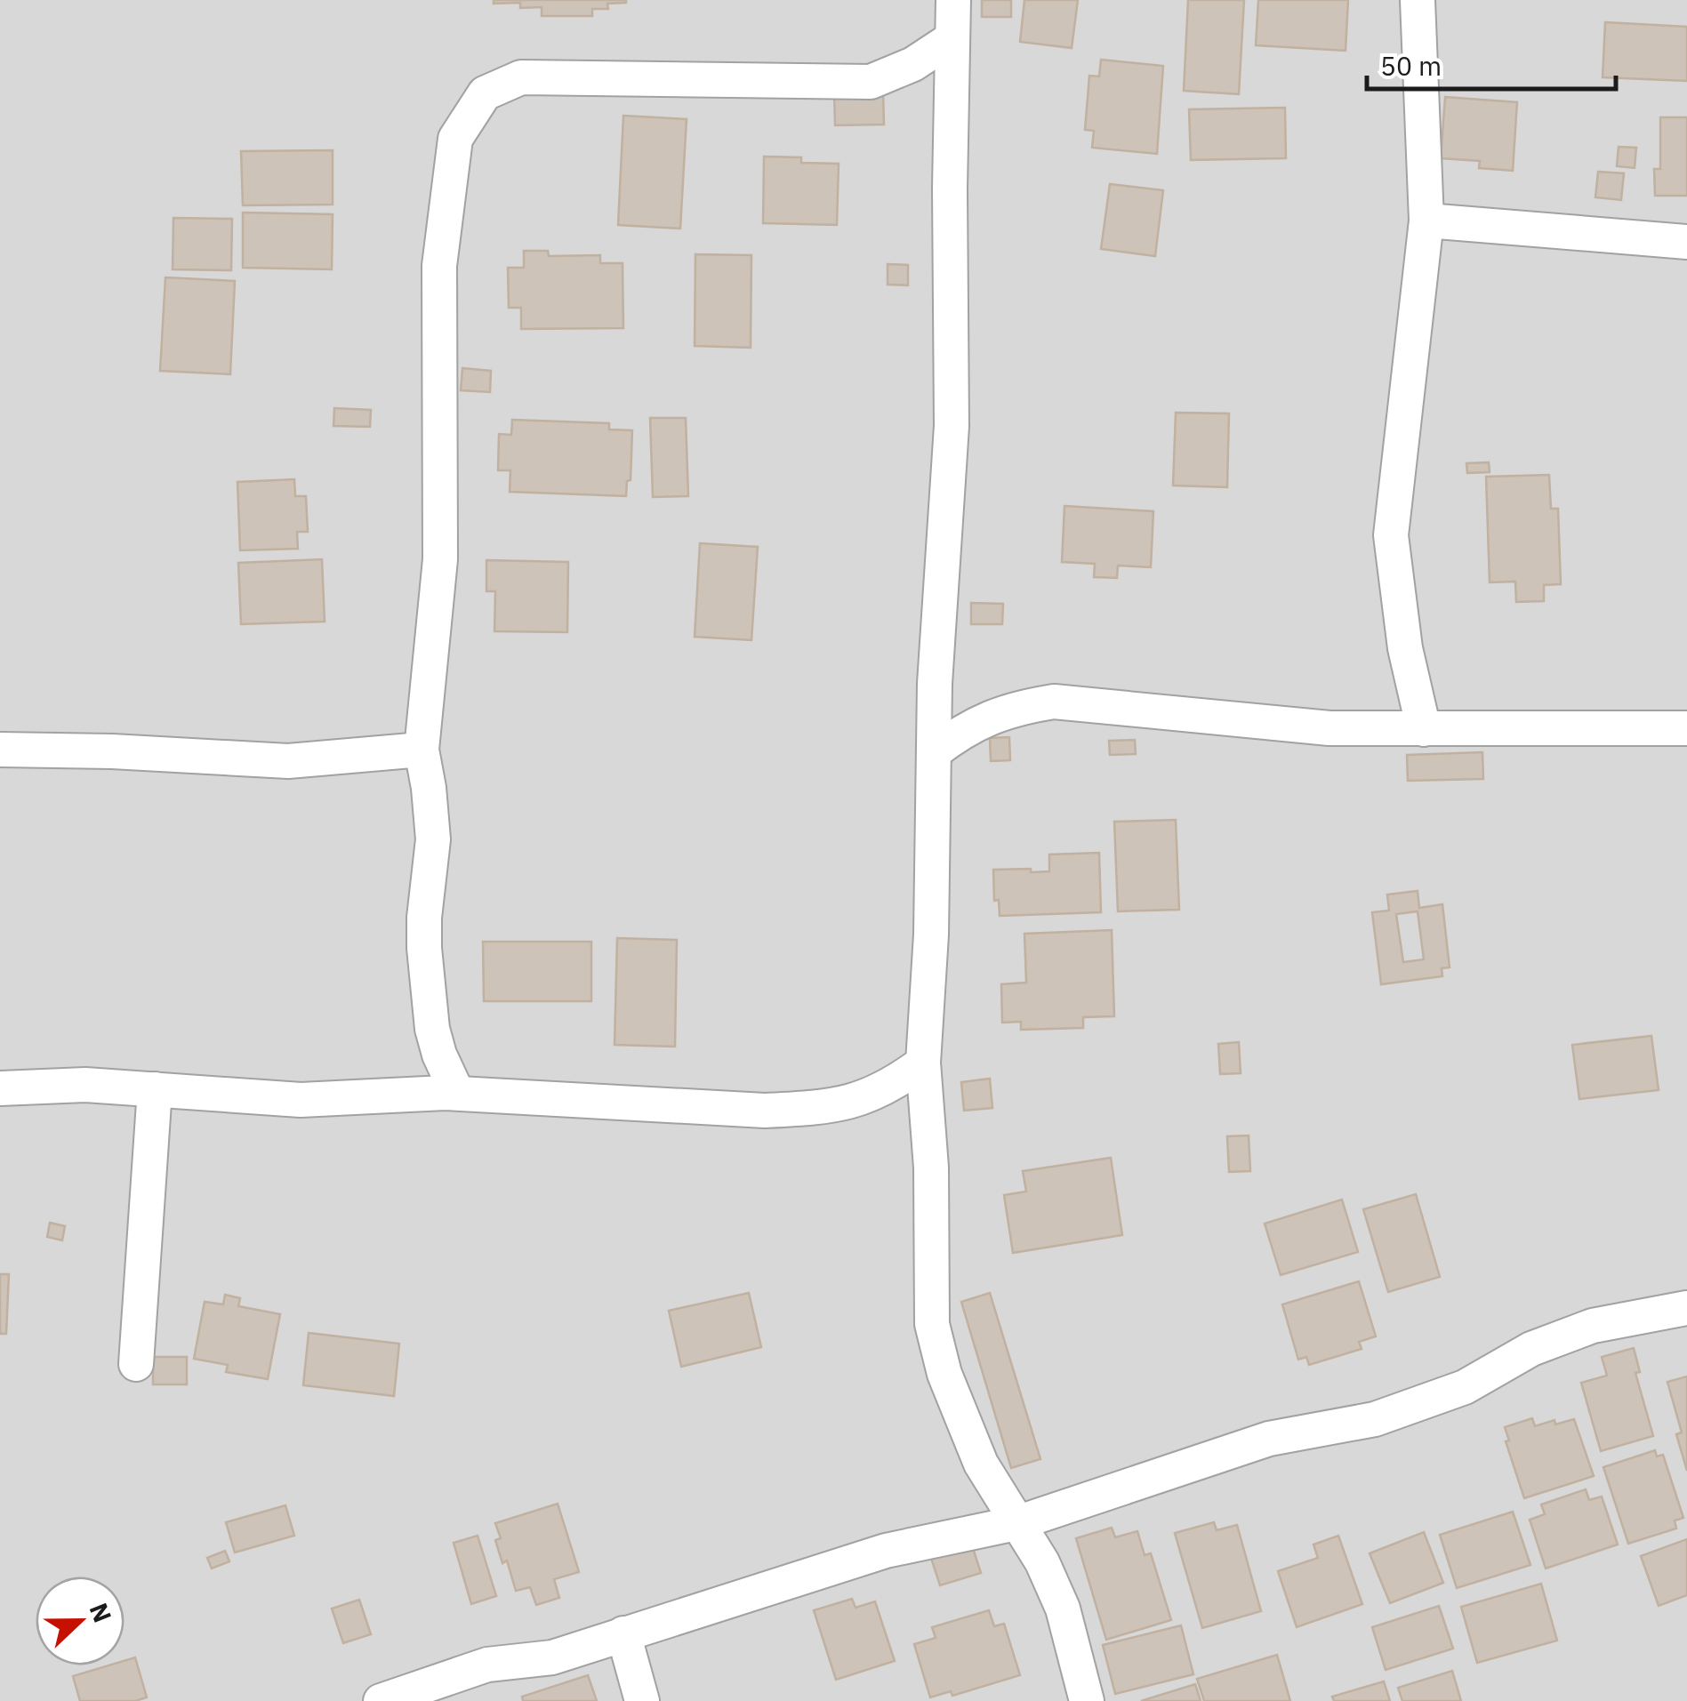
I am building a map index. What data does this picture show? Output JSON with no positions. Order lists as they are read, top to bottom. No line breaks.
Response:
{"scale_bar":"50 m","north":"right"}
